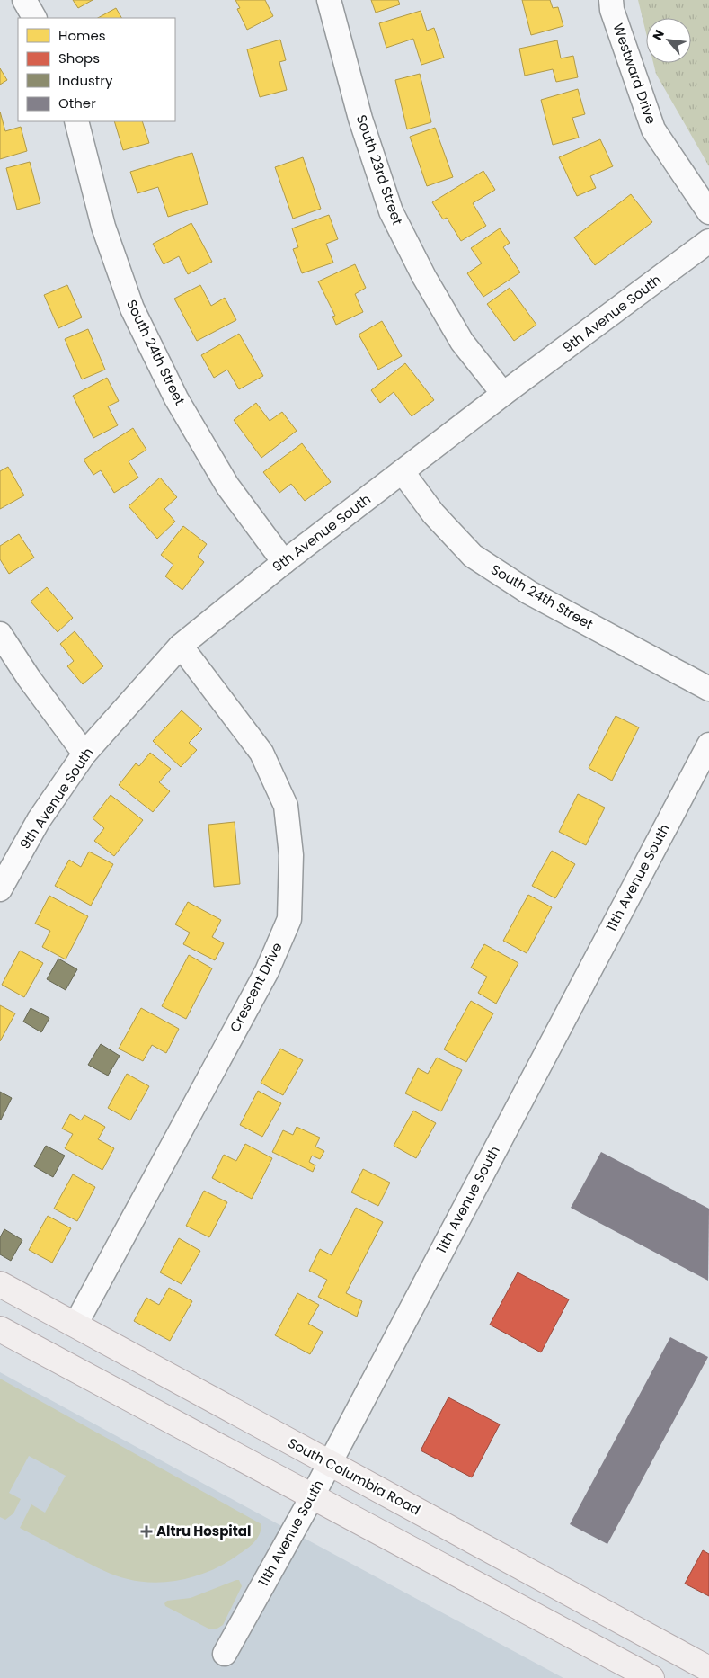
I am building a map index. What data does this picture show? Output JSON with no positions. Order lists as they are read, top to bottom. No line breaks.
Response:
{"streets":{"main road":["South Columbia Road"],"street":["Westward Drive","South 23rd Street","9th Avenue South","South 24th Street","11th Avenue South","Crescent Drive"]},"crossings":[["South 23rd Street","9th Avenue South"],["9th Avenue South","South 24th Street"],["9th Avenue South","Crescent Drive"],["11th Avenue South","South Columbia Road"],["Crescent Drive","South Columbia Road"]],"places":{"health":["Altru Hospital"]},"legend":["Homes","Shops","Industry","Other"],"north":"top left"}
